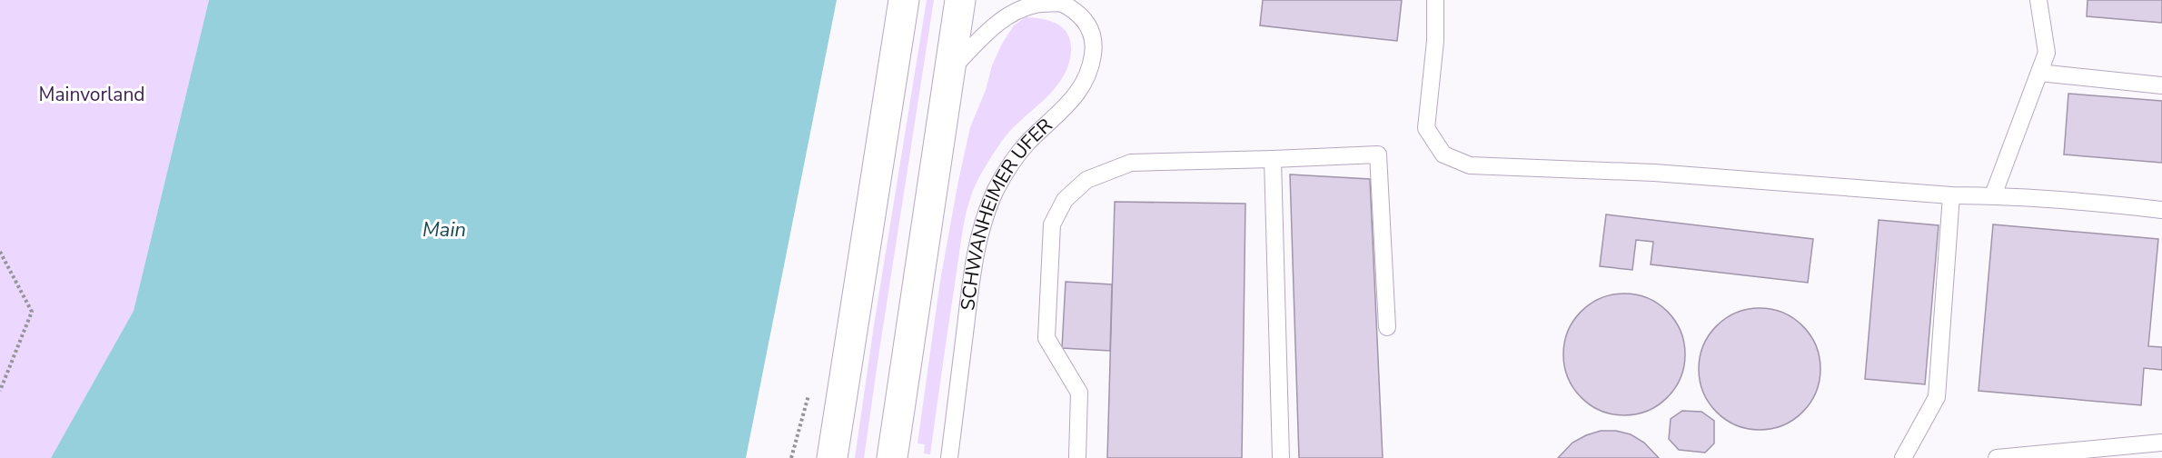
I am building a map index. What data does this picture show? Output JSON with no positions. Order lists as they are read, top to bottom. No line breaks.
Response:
{"streets":{"lane":["SCHWANHEIMER UFER"]},"water":["Main"],"parks":["Mainvorland"]}
